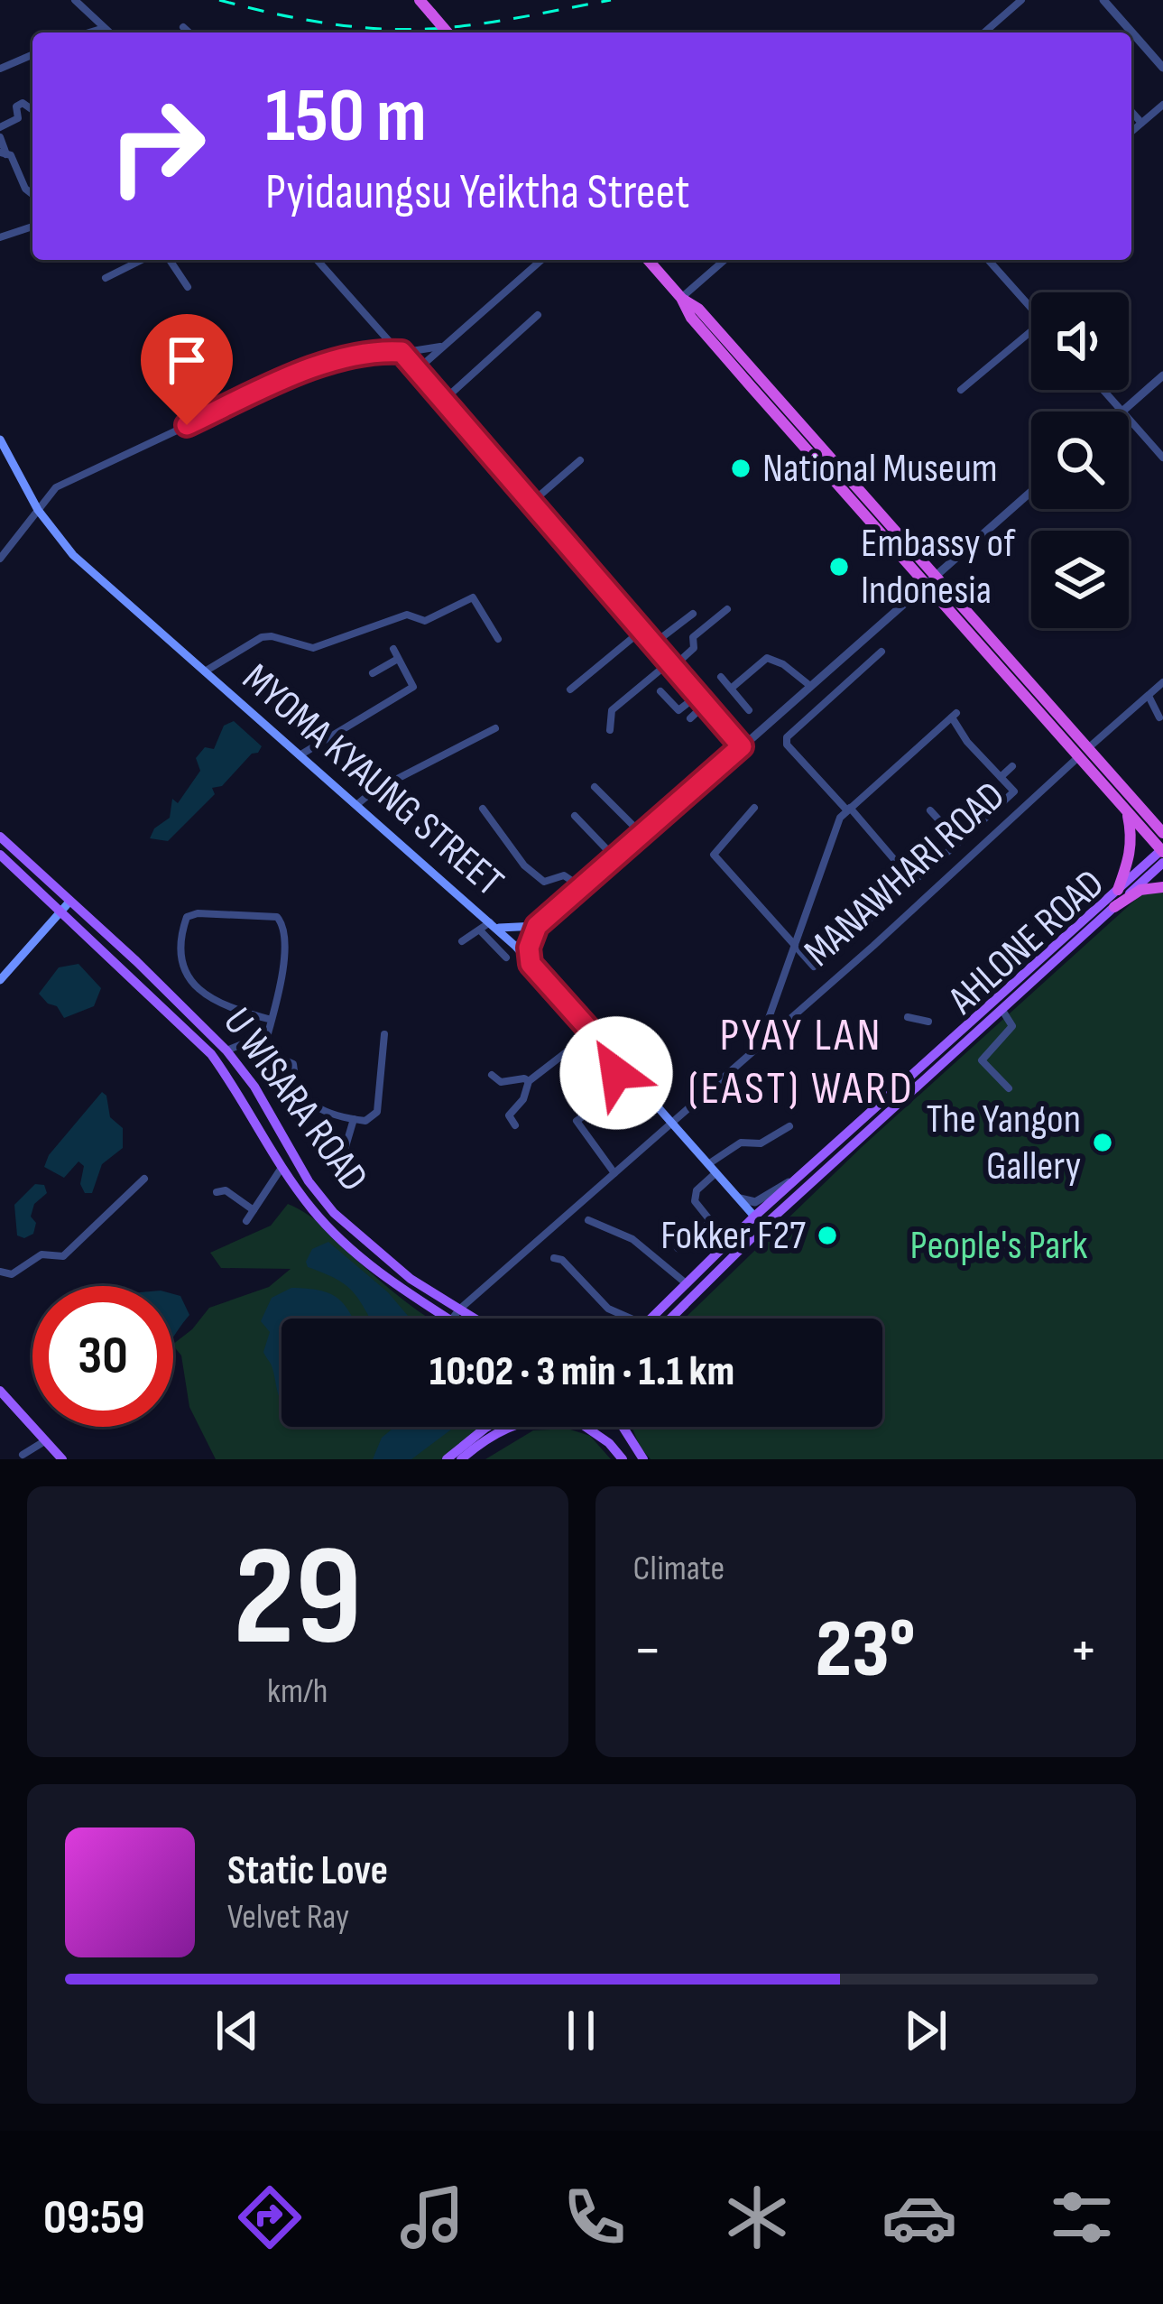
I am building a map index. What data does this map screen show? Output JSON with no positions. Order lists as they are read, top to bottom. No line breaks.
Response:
{"streets":{"main road":["MYOMA KYAUNG STREET","AHLONE ROAD","U WISARA ROAD"],"street":["MANAWHARI ROAD"]},"crossings":[["MYOMA KYAUNG STREET","MANAWHARI ROAD"],["MYOMA KYAUNG STREET","AHLONE ROAD"],["MANAWHARI ROAD","U WISARA ROAD"]],"districts":["PYAY LAN (EAST) WARD"],"parks":["People's Park"],"places":["National Museum","Embassy of Indonesia","The Yangon Gallery","Fokker F27"],"page":{"turn":["150 m","Pyidaungsu Yeiktha Street"],"limit":"30","trip":"10:02 · 3 min · 1.1 km","tile":[["29","km/h"],"Climate"],"heat":["−","23°","+"],"song":["Static Love","Velvet Ray"],"tabs":"09:59"}}
